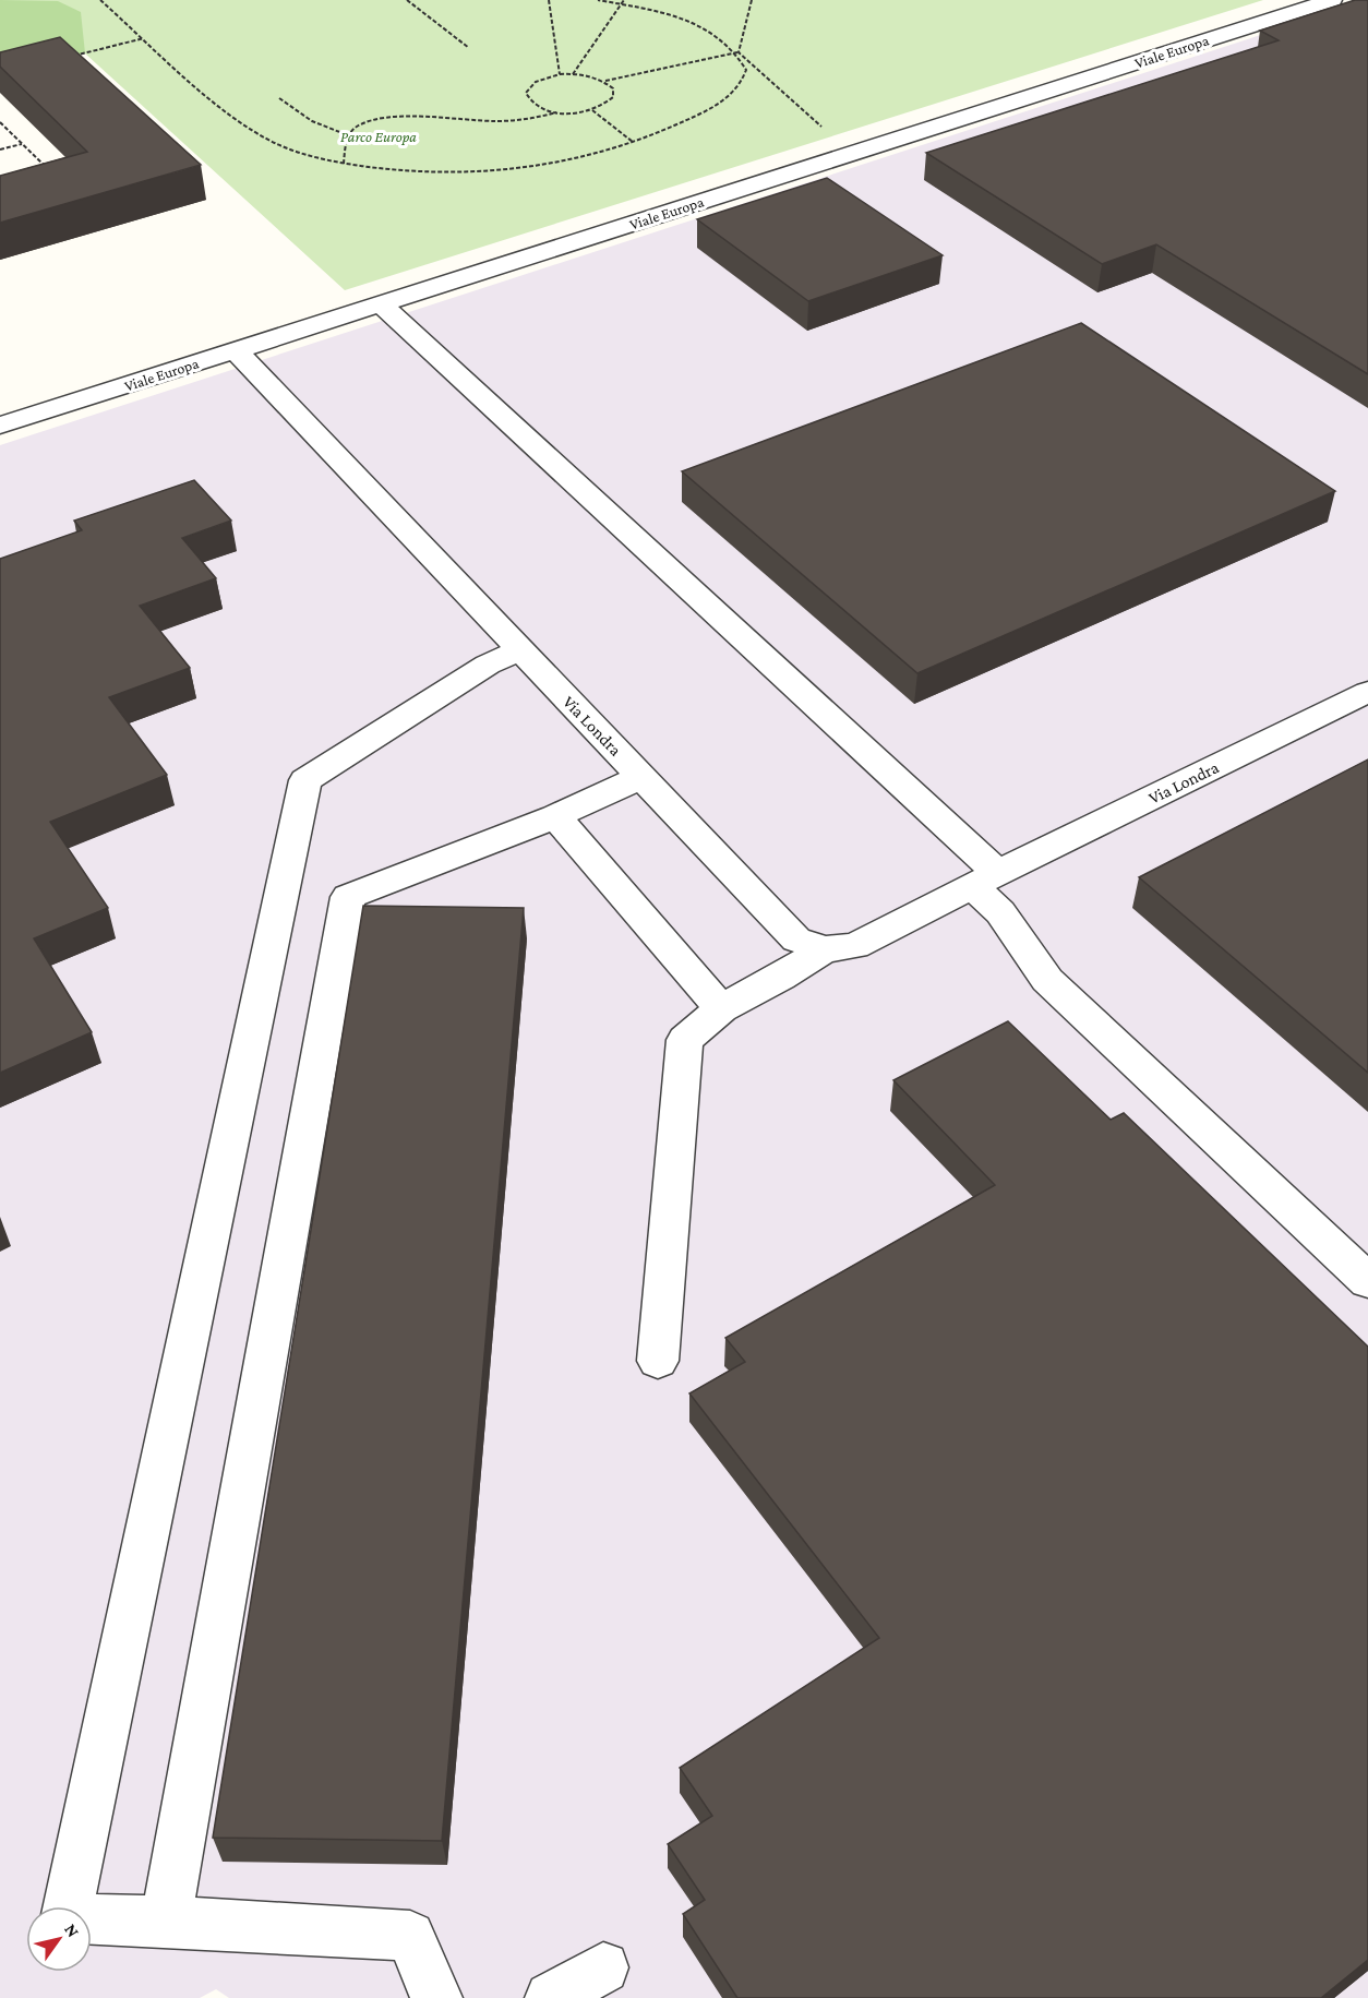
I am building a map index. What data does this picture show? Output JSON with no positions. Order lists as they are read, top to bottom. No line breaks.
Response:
{"streets":{"street":["Viale Europa","Via Londra"]},"crossings":[["Viale Europa","Via Londra"]],"parks":["Parco Europa"],"north":"top right"}
